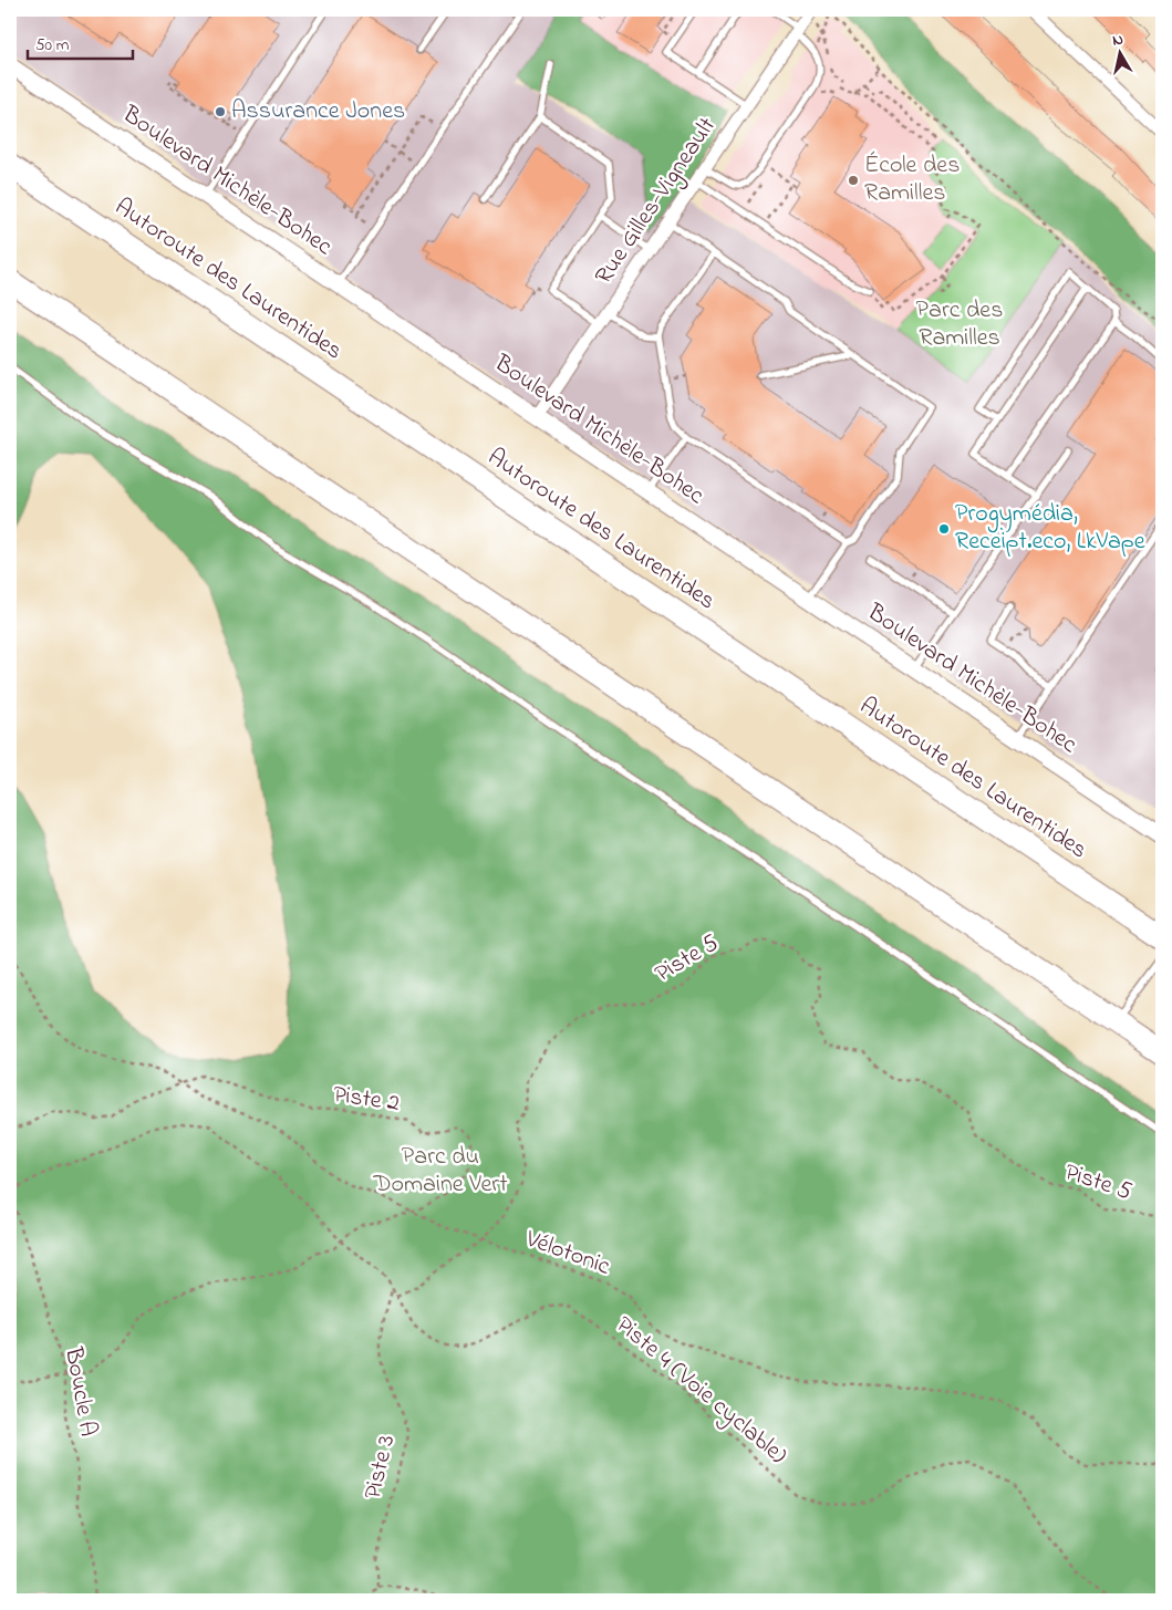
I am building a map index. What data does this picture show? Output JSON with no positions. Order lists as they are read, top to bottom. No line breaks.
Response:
{"streets":{"highway":["Autoroute des Laurentides"],"street":["Boulevard Michèle-Bohec","Rue Gilles-Vigneault"],"path":["Piste 5","Piste 2","Vélotonic","Piste 4 (Voie cyclable)","Boucle A","Piste 3"]},"crossings":[["Boulevard Michèle-Bohec","Rue Gilles-Vigneault"],["Piste 5","Vélotonic"],["Piste 5","Piste 4 (Voie cyclable)"],["Piste 2","Vélotonic"],["Piste 2","Piste 4 (Voie cyclable)"],["Piste 2","Boucle A"],["Piste 4 (Voie cyclable)","Boucle A"],["Piste 4 (Voie cyclable)","Piste 3"]],"parks":["Parc des Ramilles","Parc du Domaine Vert"],"places":["Assurance Jones","École des Ramilles","Progymédia, Receipt.eco, LkVape"],"scale_bar":"50 m","north":"top"}
